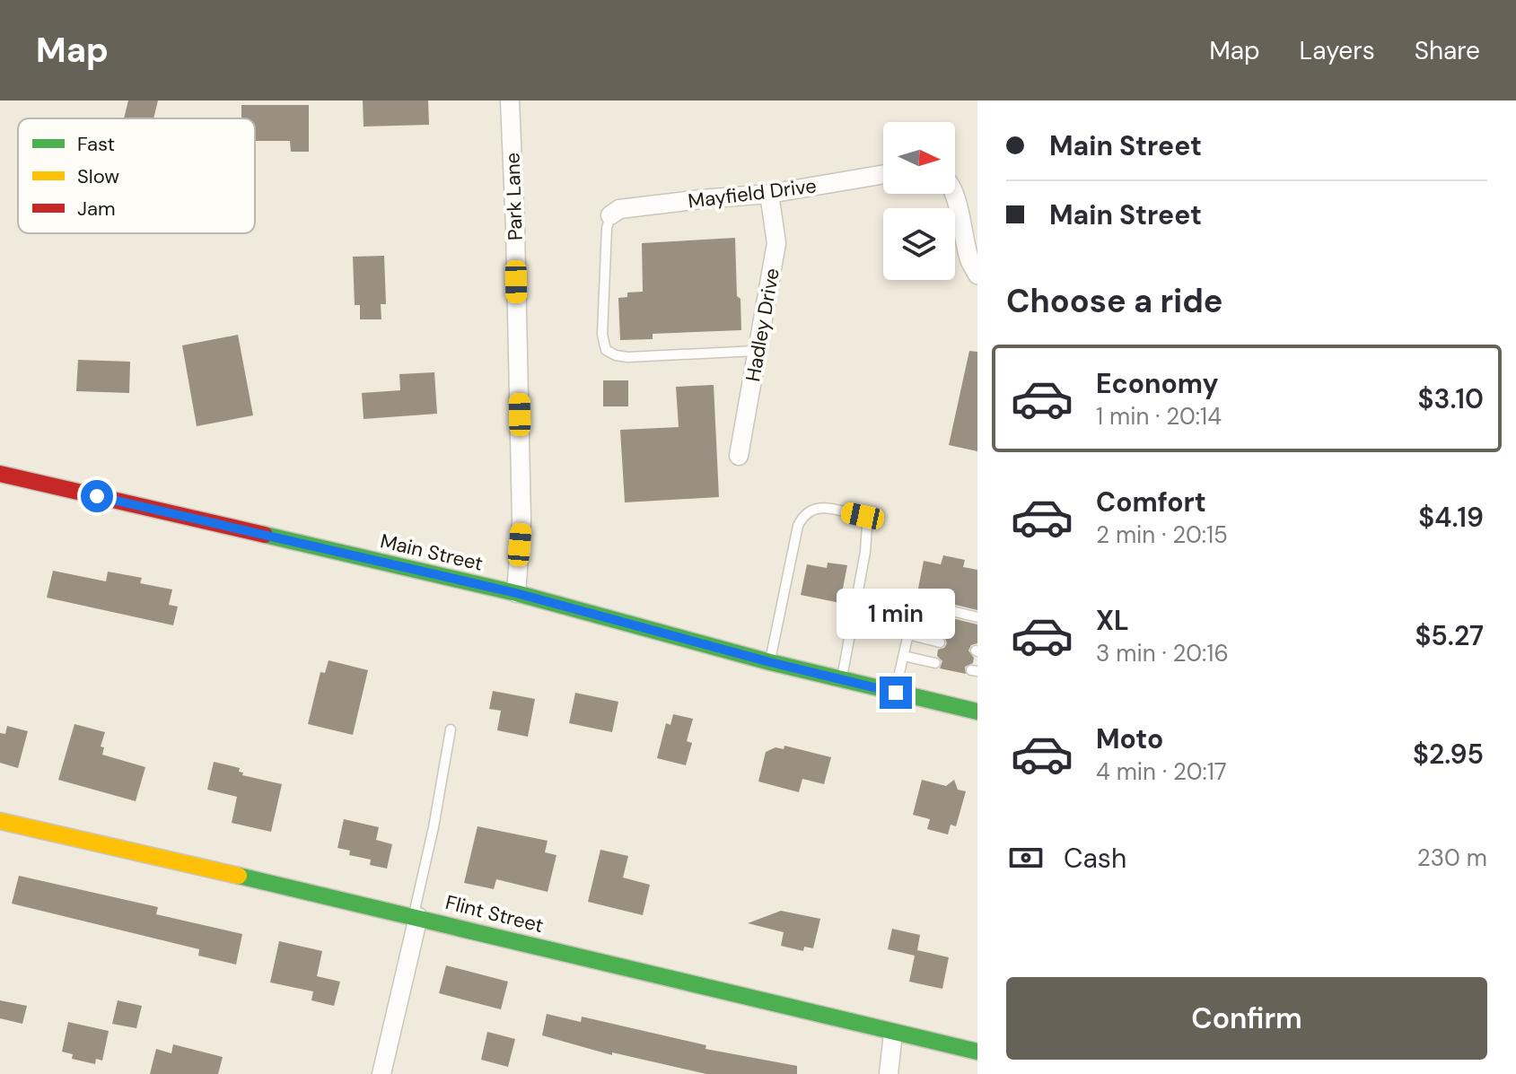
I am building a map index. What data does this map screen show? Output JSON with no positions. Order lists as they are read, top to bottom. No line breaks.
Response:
{"streets":{"main road":["Main Street","Flint Street"],"street":["Mayfield Drive","Park Lane","Hadley Drive"]},"crossings":[["Mayfield Drive","Hadley Drive"],["Park Lane","Main Street"]],"legend":["Fast","Slow","Jam"],"north":"right","page":{"header":"Map","nav":["Map","Layers","Share"],"banner":["Main Street","Main Street"],"heading":"Choose a ride","list":[{"name":"Economy","note":"1 min · 20:14","value":"$3.10"},{"name":"Comfort","note":"2 min · 20:15","value":"$4.19"},{"name":"XL","note":"3 min · 20:16","value":"$5.27"},{"name":"Moto","note":"4 min · 20:17","value":"$2.95"}],"bubble":"1 min","pay":["Cash","230 m"],"buttons":"Confirm"}}
